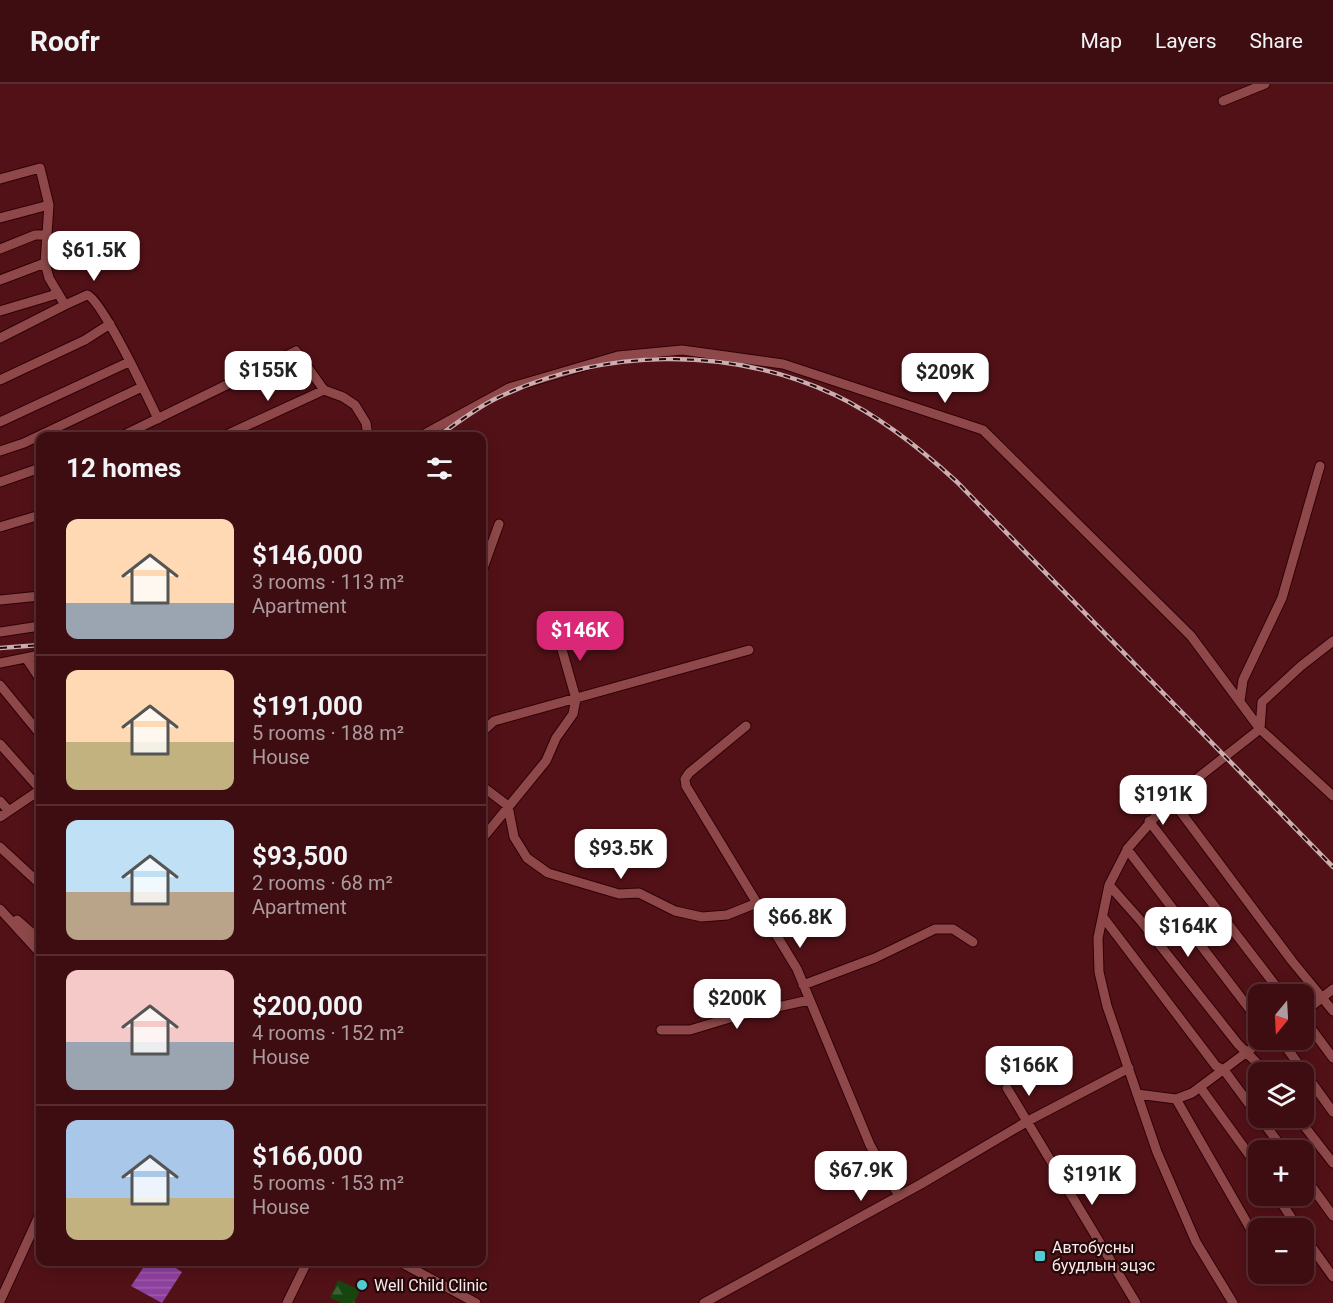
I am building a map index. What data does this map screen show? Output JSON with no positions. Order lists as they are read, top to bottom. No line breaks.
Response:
{"places":{"transit":["Автобусны буудлын эцэс"],"other":["Well Child Clinic"]},"north":"bottom","page":{"header":"Roofr","nav":["Map","Layers","Share"],"price":["$61.5K","$155K","$209K","$146K","$191K","$93.5K","$66.8K","$164K","$200K","$166K","$67.9K","$191K"],"heading":"12 homes","list":[{"name":"$146,000","note":"3 rooms · 113 m² · Apartment"},{"name":"$191,000","note":"5 rooms · 188 m² · House"},{"name":"$93,500","note":"2 rooms · 68 m² · Apartment"},{"name":"$200,000","note":"4 rooms · 152 m² · House"},{"name":"$166,000","note":"5 rooms · 153 m² · House"}],"map_buttons":["+","−"]}}
